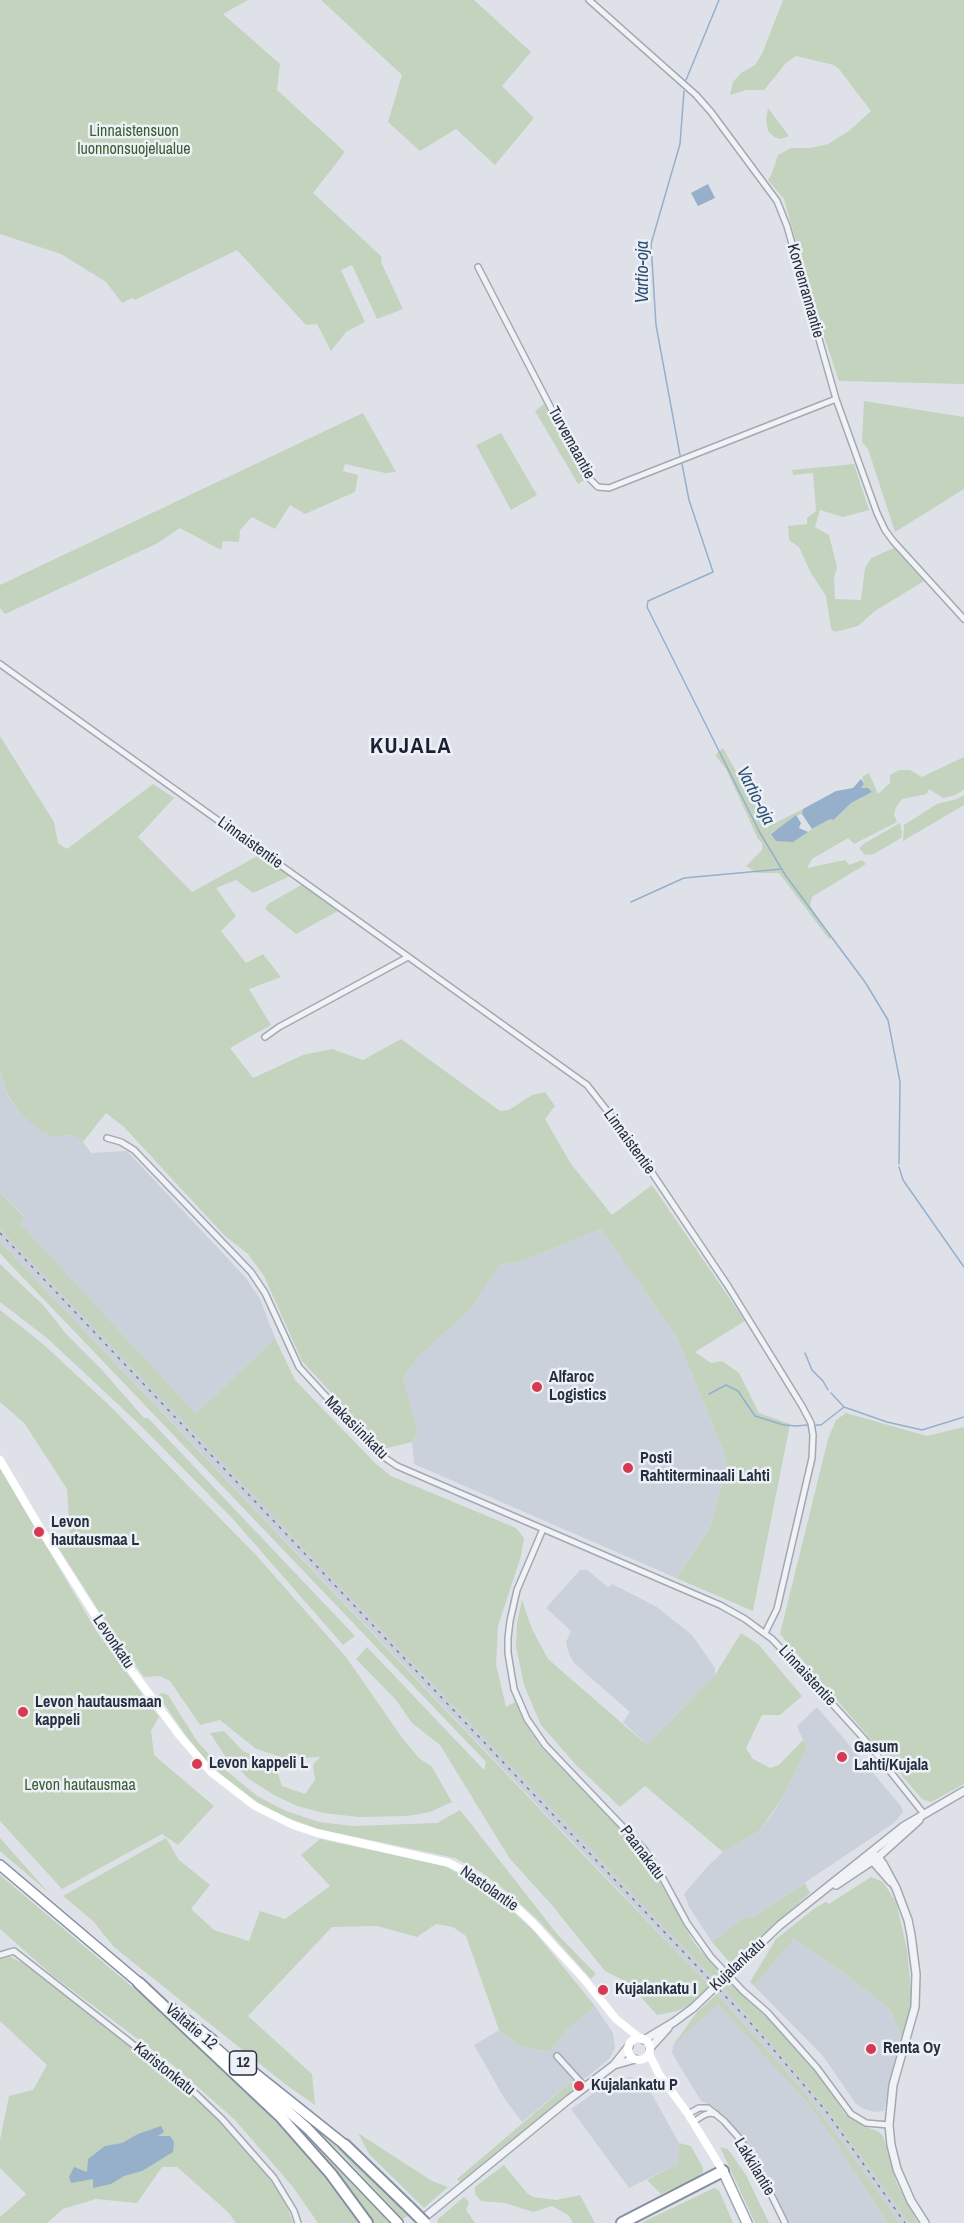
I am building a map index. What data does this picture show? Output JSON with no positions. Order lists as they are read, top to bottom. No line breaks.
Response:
{"streets":{"highway":["12"],"main road":["Levonkatu","Nastolantie","Valtatie 12"],"street":["Korvenrannantie","Turvemaantie","Linnaistentie","Makasiinikatu","Paanakatu","Kujalankatu","Karistonkatu","Lakkilantie"]},"crossings":[["Korvenrannantie","Turvemaantie"],["Linnaistentie","Makasiinikatu"],["Linnaistentie","Kujalankatu"],["Makasiinikatu","Paanakatu"],["Levonkatu","Nastolantie"],["Nastolantie","Kujalankatu"],["Valtatie 12","12"]],"districts":["KUJALA"],"water":["Vartio-oja"],"parks":["Linnaistensuon luonnonsuojelualue","Levon hautausmaa"],"places":["Alfaroc Logistics","Posti Rahtiterminaali Lahti","Levon hautausmaa L","Levon hautausmaan kappeli","Gasum Lahti/Kujala","Levon kappeli L","Kujalankatu I","Renta Oy","Kujalankatu P"]}
